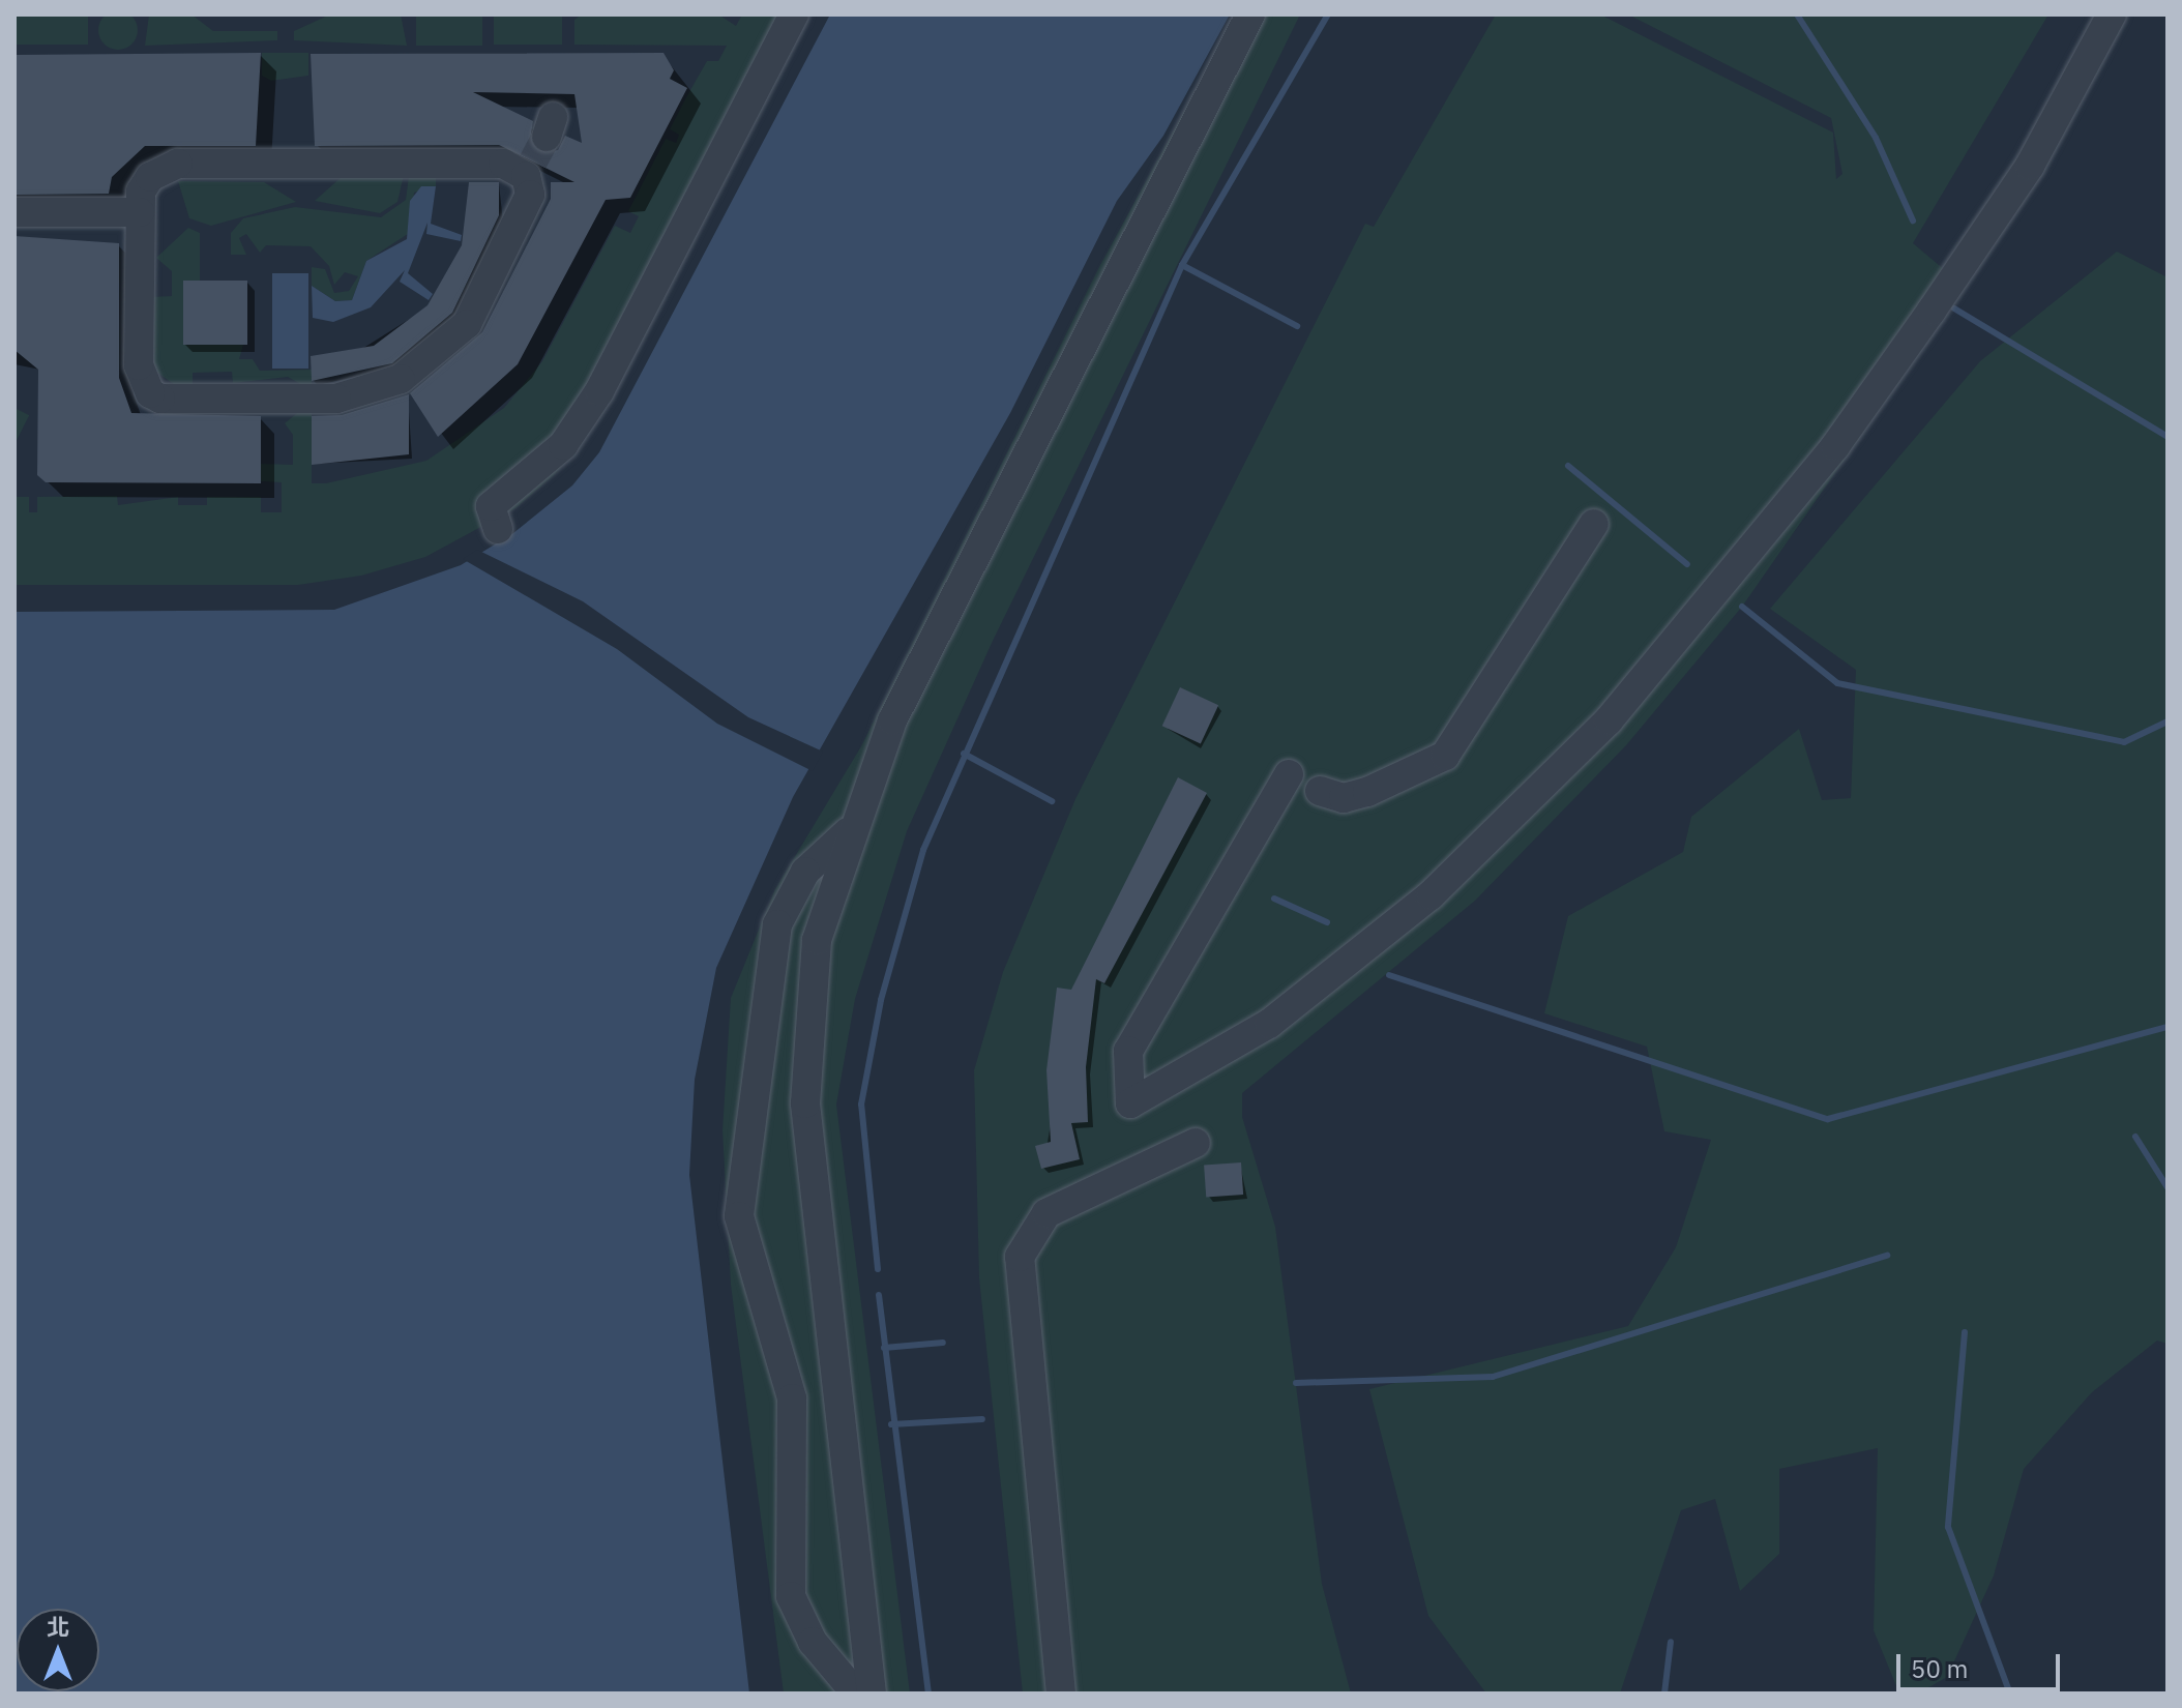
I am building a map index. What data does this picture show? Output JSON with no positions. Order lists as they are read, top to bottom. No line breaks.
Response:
{"scale_bar":"50 m","north":"top"}
